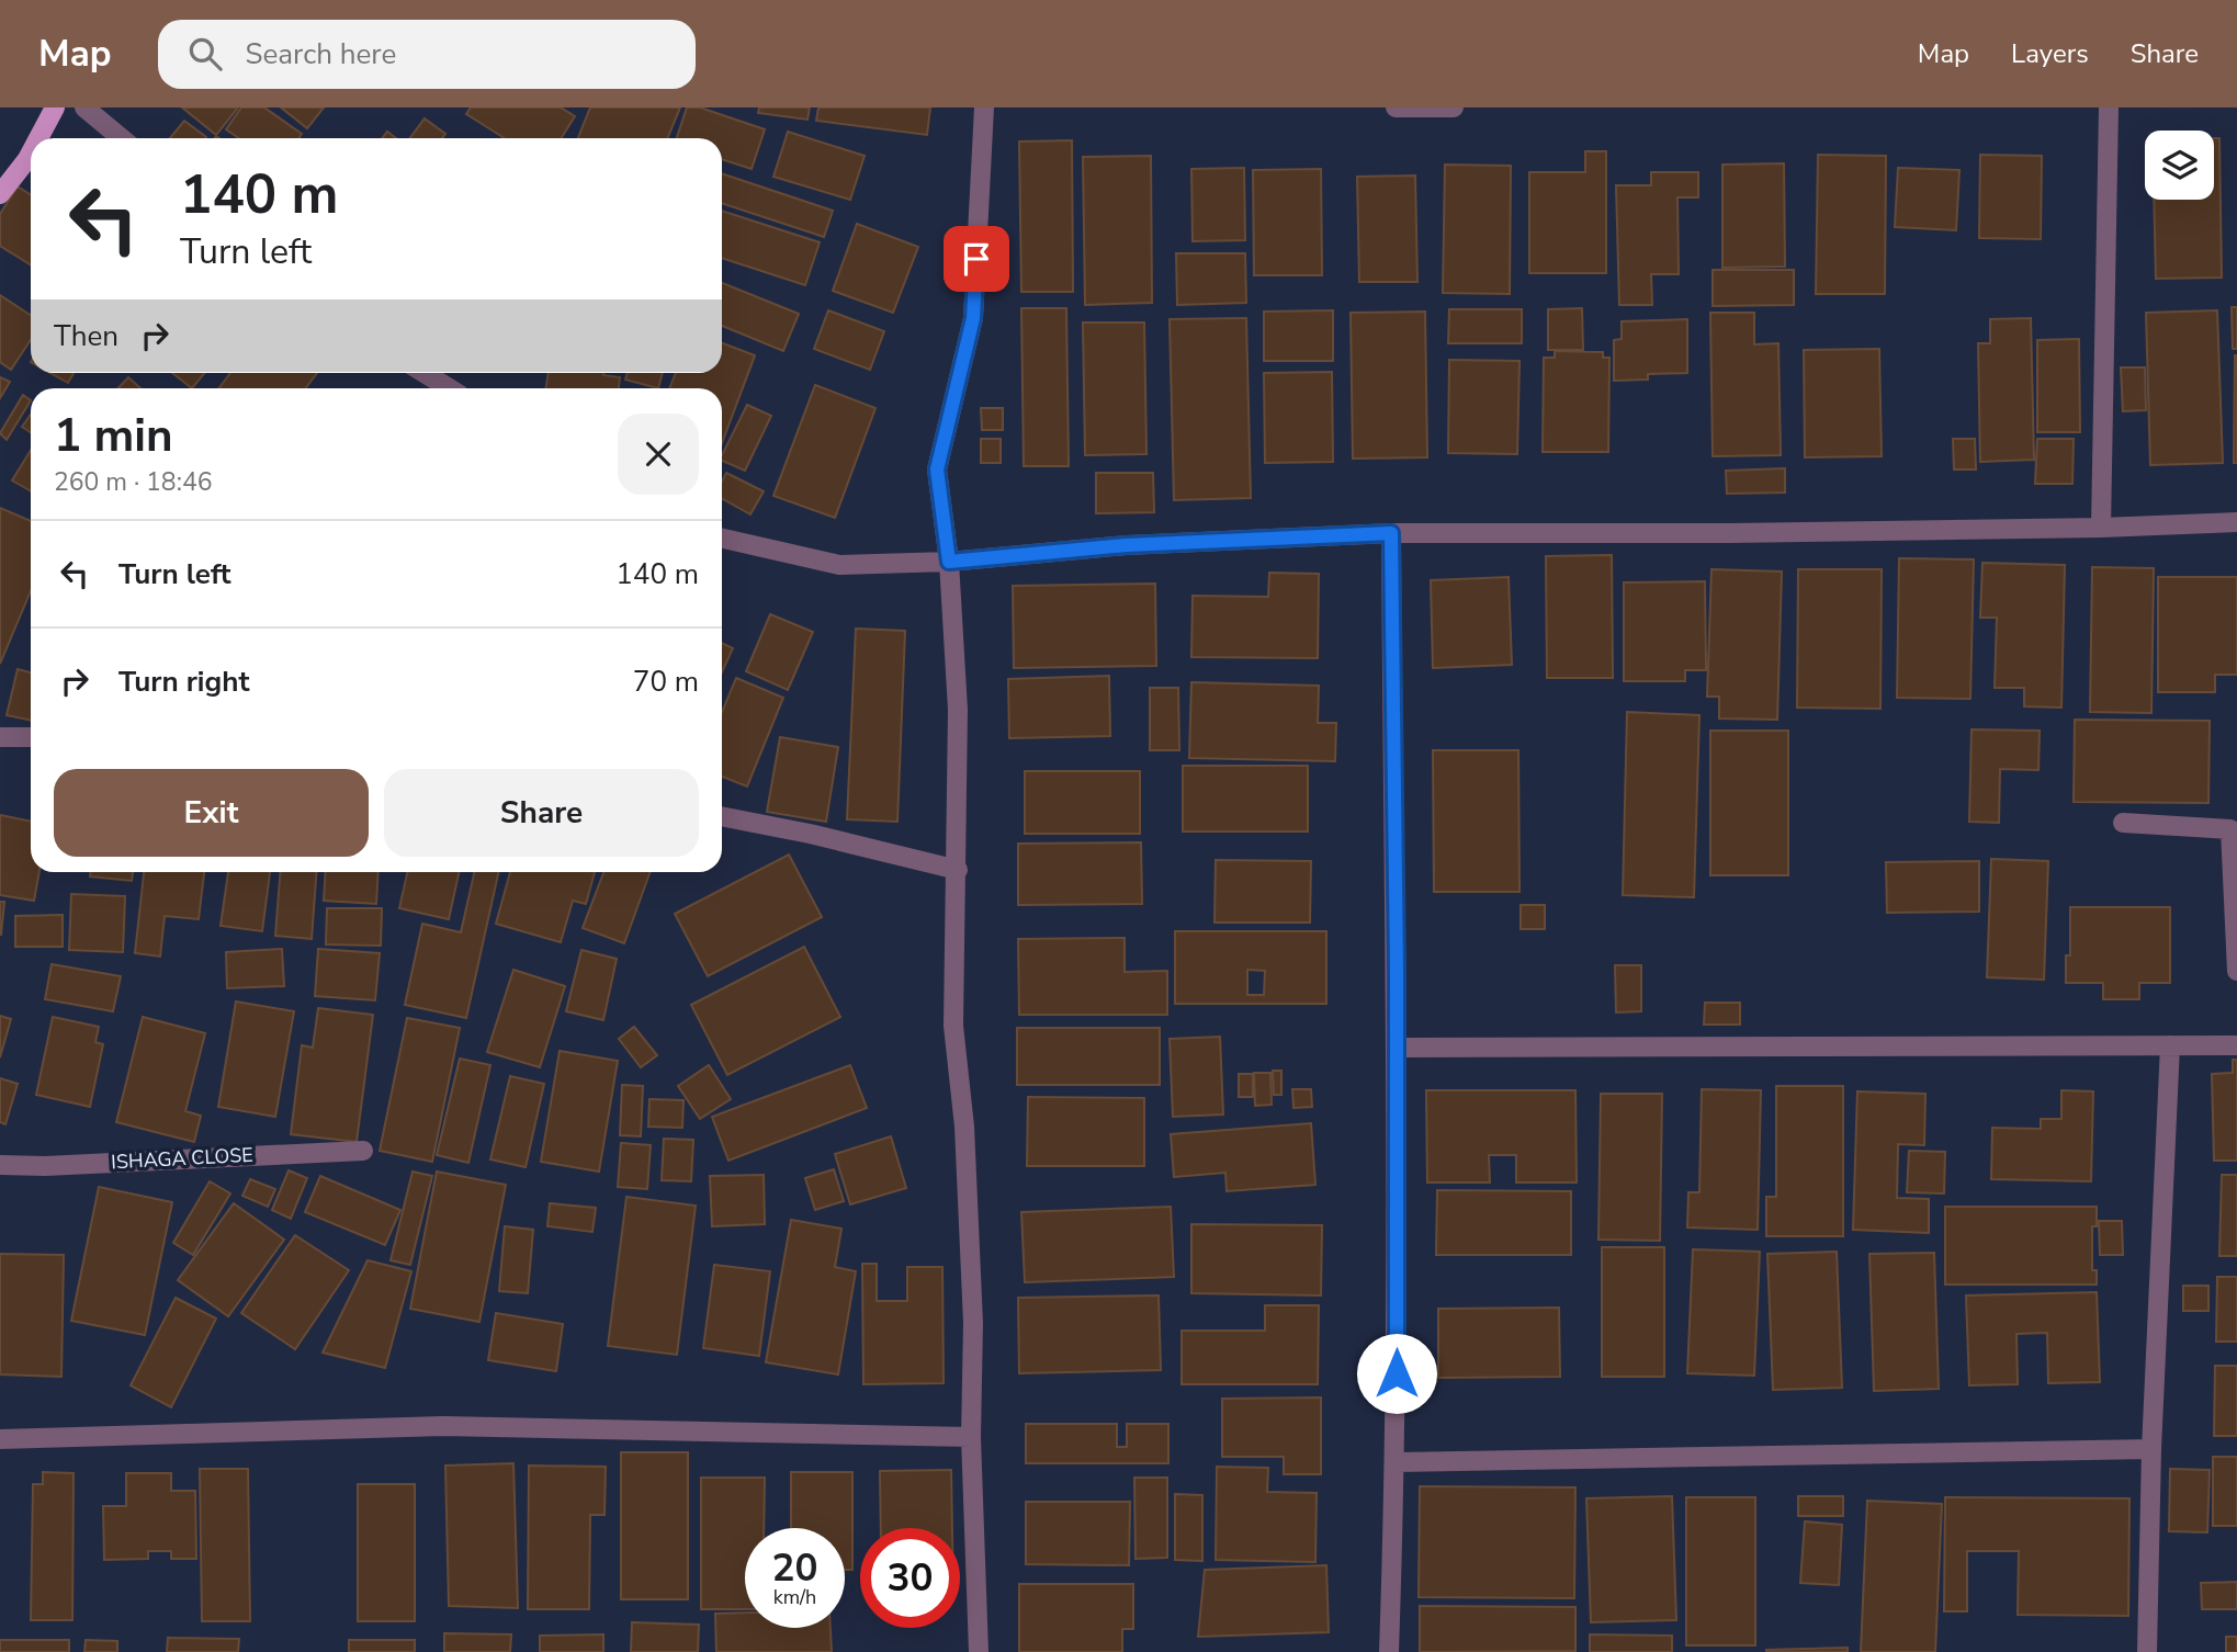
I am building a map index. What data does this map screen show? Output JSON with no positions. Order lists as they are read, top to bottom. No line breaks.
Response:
{"streets":{"street":["ISHAGA CLOSE"]},"page":{"header":"Map","search":"Search here","nav":["Map","Layers","Share"],"turn":["140 m","Turn left"],"then":"Then","heading":["1 min","260 m · 18:46"],"list":[{"name":"Turn left","value":"140 m"},{"name":"Turn right","value":"70 m"}],"buttons":["Exit","Share"],"speed":"20 km/h","limit":"30"}}
